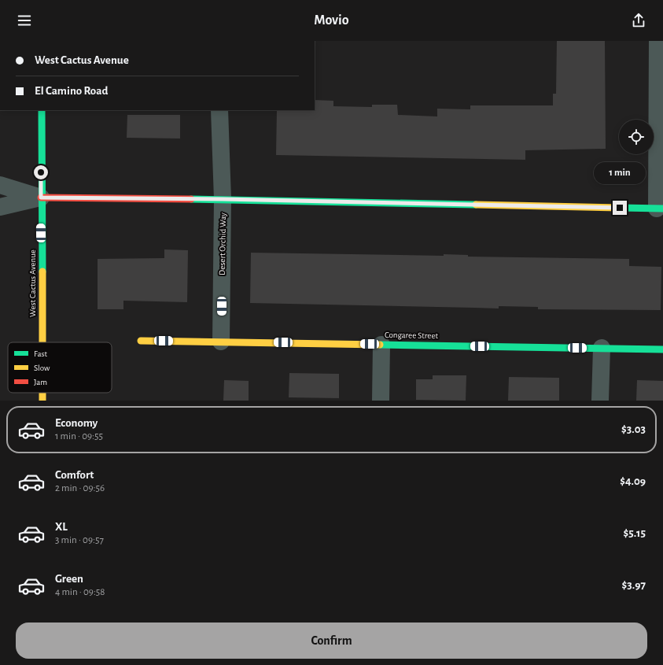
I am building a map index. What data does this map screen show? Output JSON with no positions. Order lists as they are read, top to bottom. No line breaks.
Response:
{"streets":{"street":["Desert Orchid Way","West Cactus Avenue","Congaree Street"]},"crossings":[["Desert Orchid Way","Congaree Street"]],"legend":["Fast","Slow","Jam"],"page":{"header":"Movio","banner":["West Cactus Avenue","El Camino Road"],"bubble":"1 min","list":[{"name":"Economy","note":"1 min · 09:55","value":"$3.03"},{"name":"Comfort","note":"2 min · 09:56","value":"$4.09"},{"name":"XL","note":"3 min · 09:57","value":"$5.15"},{"name":"Green","note":"4 min · 09:58","value":"$3.97"}],"buttons":"Confirm"}}
